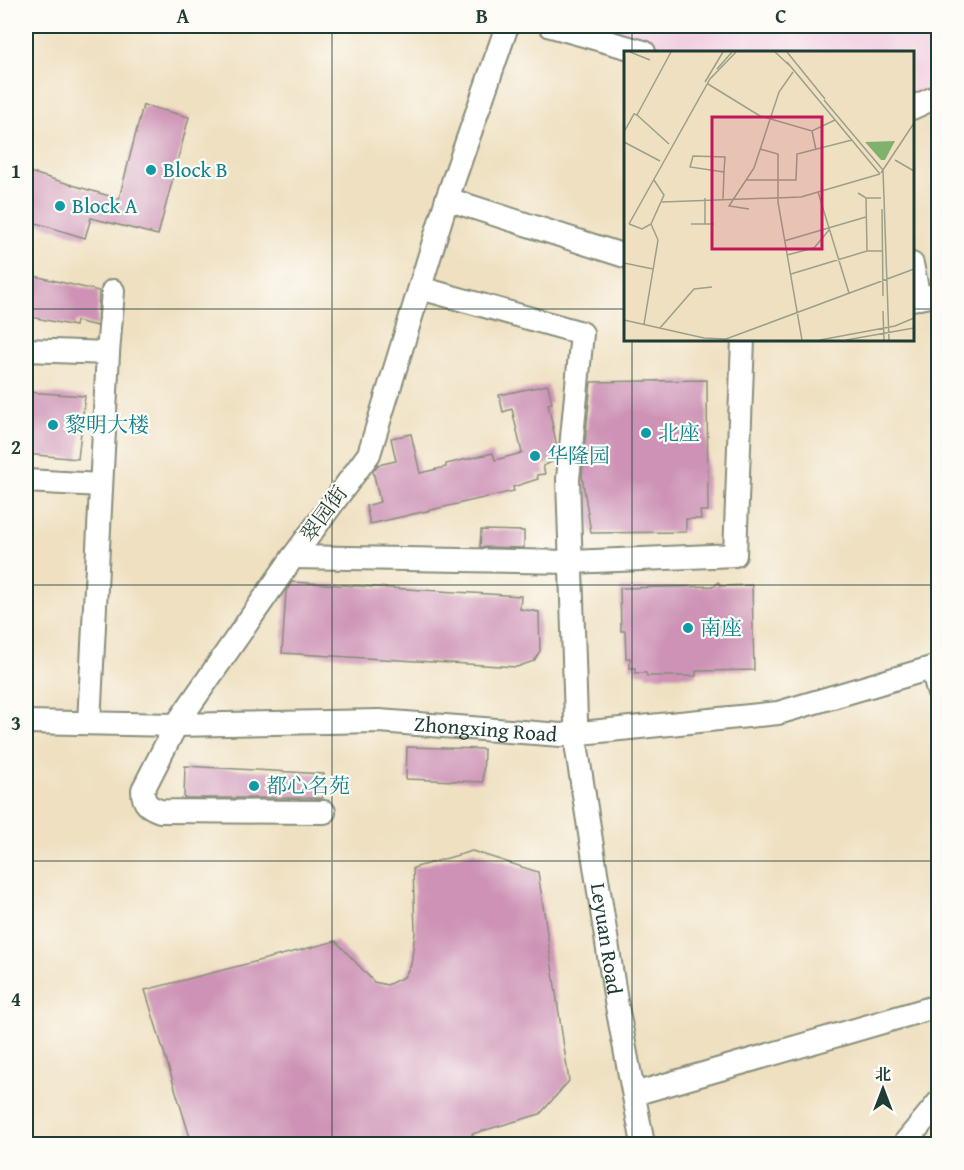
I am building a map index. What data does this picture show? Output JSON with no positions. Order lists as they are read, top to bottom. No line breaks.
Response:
{"streets":{"street":["翠园街","Zhongxing Road","Leyuan Road"]},"crossings":[["翠园街","Zhongxing Road"],["翠园街","Leyuan Road"],["Zhongxing Road","Leyuan Road"]],"places":["Block B","Block A","黎明大楼","北座","华隆园","南座","都心名苑"],"north":"top","grid":{"columns":["A","B","C"],"rows":["1","2","3","4"]}}
